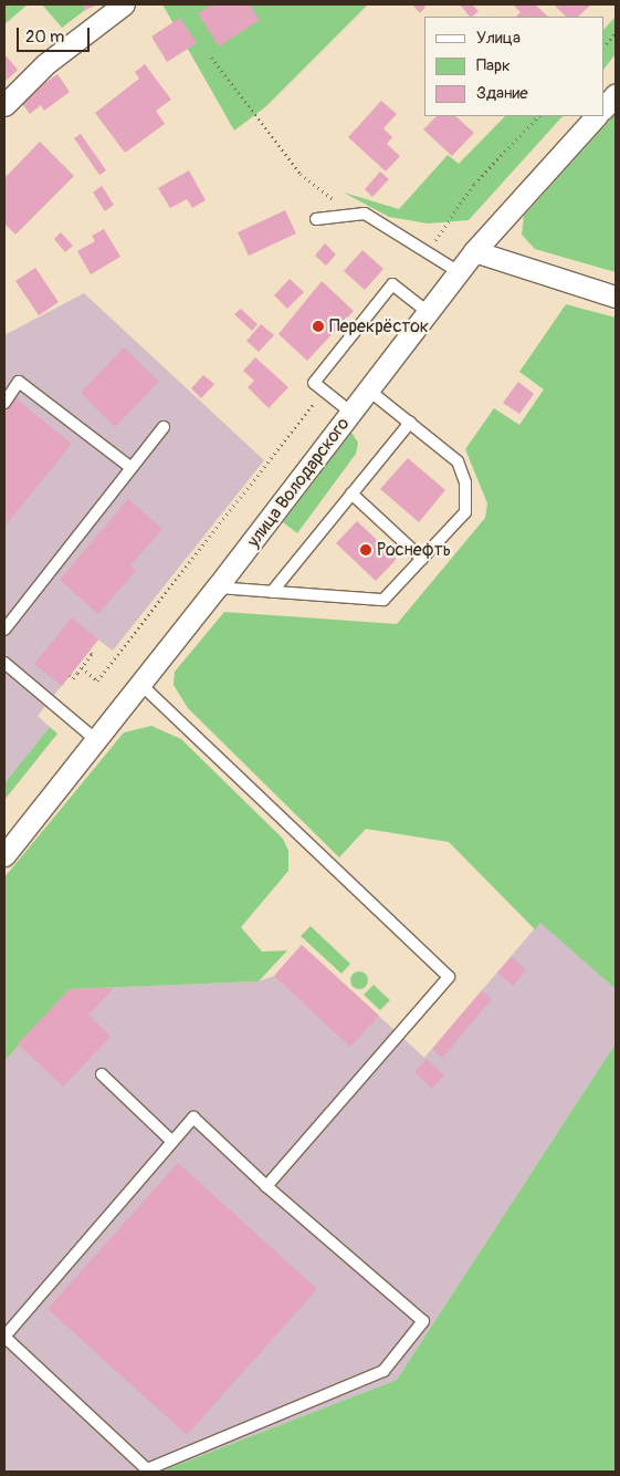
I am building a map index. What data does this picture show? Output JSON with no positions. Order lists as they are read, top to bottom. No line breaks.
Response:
{"streets":{"street":["улица Володарского"]},"places":["Перекрёсток","Роснефть"],"legend":["Улица","Парк","Здание"],"scale_bar":"20 m"}
